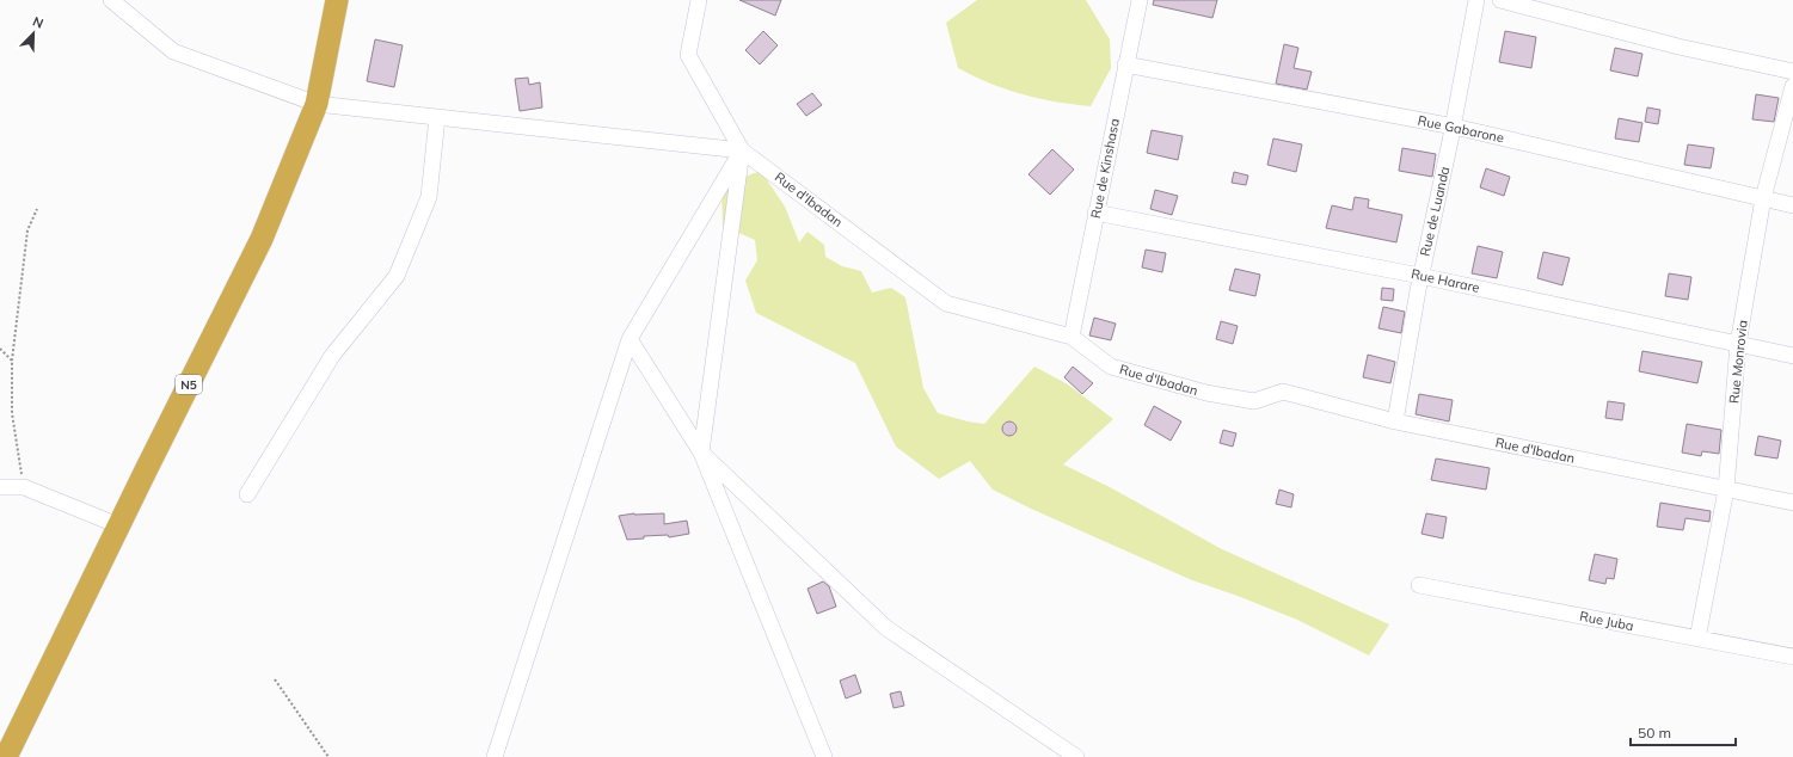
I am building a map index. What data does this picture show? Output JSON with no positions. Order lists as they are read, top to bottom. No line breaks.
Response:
{"streets":{"highway":["N5"],"street":["Rue Gabarone","Rue de Kinshasa","Rue d'Ibadan","Rue de Luanda","Rue Harare","Rue Monrovia","Rue Juba"]},"crossings":[["Rue Gabarone","Rue de Kinshasa"],["Rue Gabarone","Rue de Luanda"],["Rue Gabarone","Rue Monrovia"],["Rue de Kinshasa","Rue d'Ibadan"],["Rue de Kinshasa","Rue Harare"],["Rue d'Ibadan","Rue de Luanda"],["Rue d'Ibadan","Rue Monrovia"],["Rue de Luanda","Rue Harare"],["Rue Harare","Rue Monrovia"],["Rue Monrovia","Rue Juba"]],"scale_bar":"50 m","north":"top right"}
